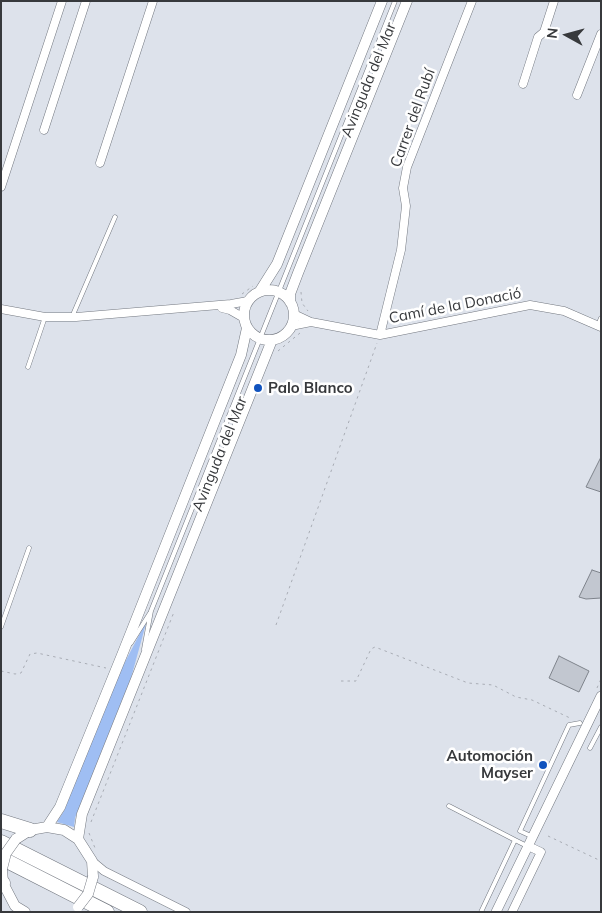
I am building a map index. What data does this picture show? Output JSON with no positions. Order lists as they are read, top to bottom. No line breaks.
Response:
{"streets":{"main road":["Avinguda del Mar"],"street":["Carrer del Rubí","Camí de la Donació"]},"crossings":[["Carrer del Rubí","Camí de la Donació"]],"places":["Palo Blanco","Automoción Mayser"],"north":"left"}
